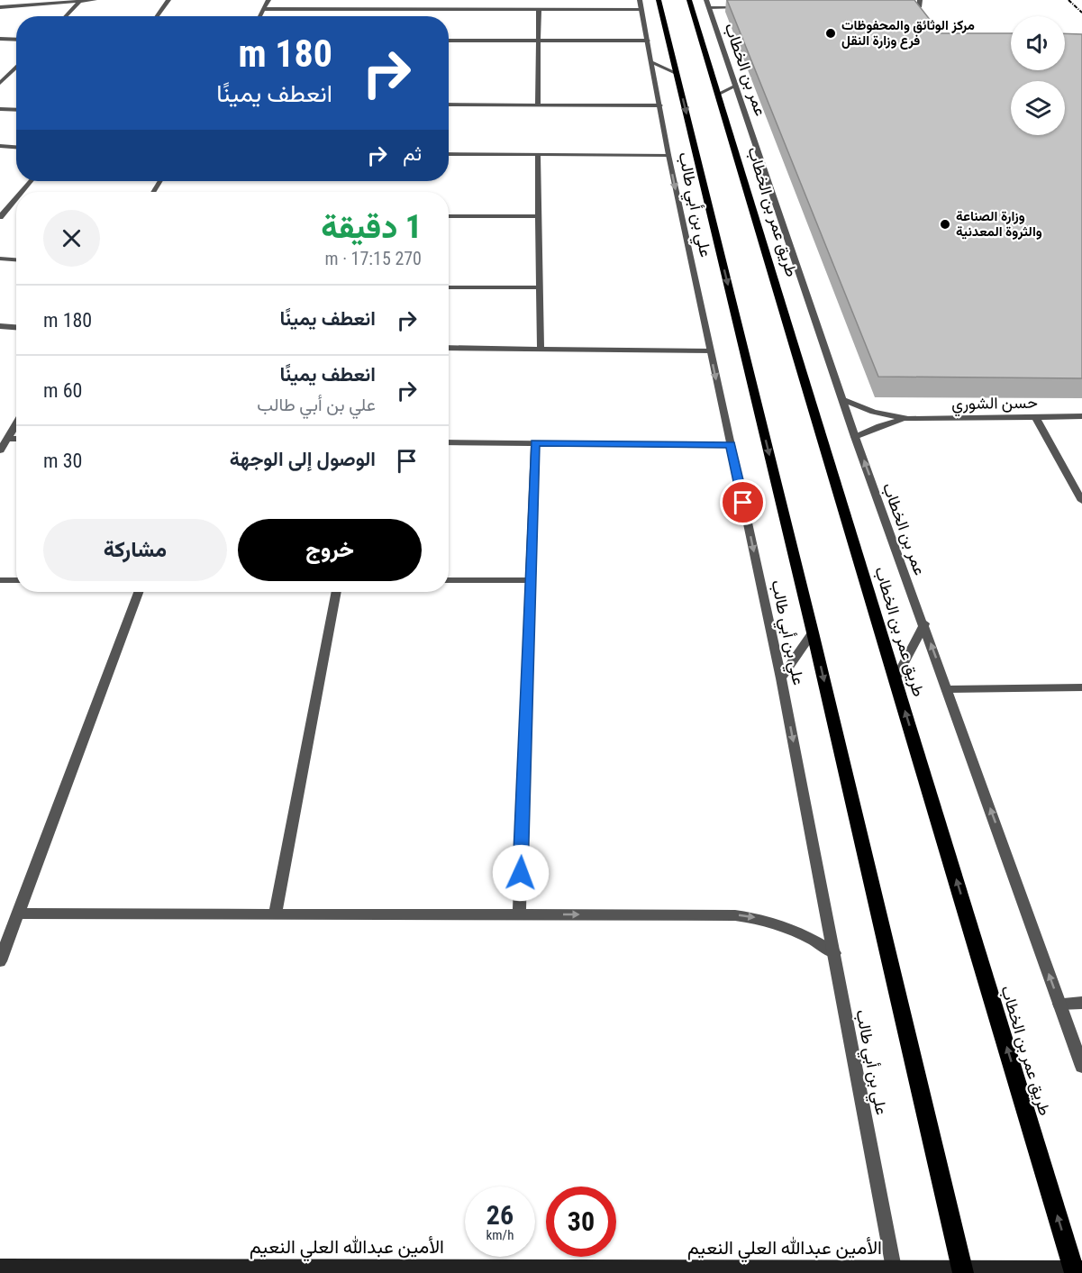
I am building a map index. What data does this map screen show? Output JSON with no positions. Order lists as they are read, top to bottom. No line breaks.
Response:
{"streets":{"main road":["طريق عمر بن الخطاب","الأمين عبدالله العلي النعيم"],"street":["عمر بن الخطاب","علي بن أبي طالب","حسن الشوري"]},"crossings":[["عمر بن الخطاب","حسن الشوري"],["علي بن أبي طالب","الأمين عبدالله العلي النعيم"],["طريق عمر بن الخطاب","الأمين عبدالله العلي النعيم"]],"one_way":["عمر بن الخطاب","علي بن أبي طالب"],"places":["مركز الوثائق والمحفوظات فرع وزارة النقل","وزارة الصناعة والثروة المعدنية"],"page":{"turn":["180 m","انعطف يمينًا"],"then":"ثم","heading":["1 دقيقة","270 m · 17:15"],"list":[{"name":"انعطف يمينًا","value":"180 m"},{"name":"انعطف يمينًا","note":"علي بن أبي طالب","value":"60 m"},{"name":"الوصول إلى الوجهة","value":"30 m"}],"buttons":["خروج","مشاركة"],"speed":"26 km/h","limit":"30"}}
